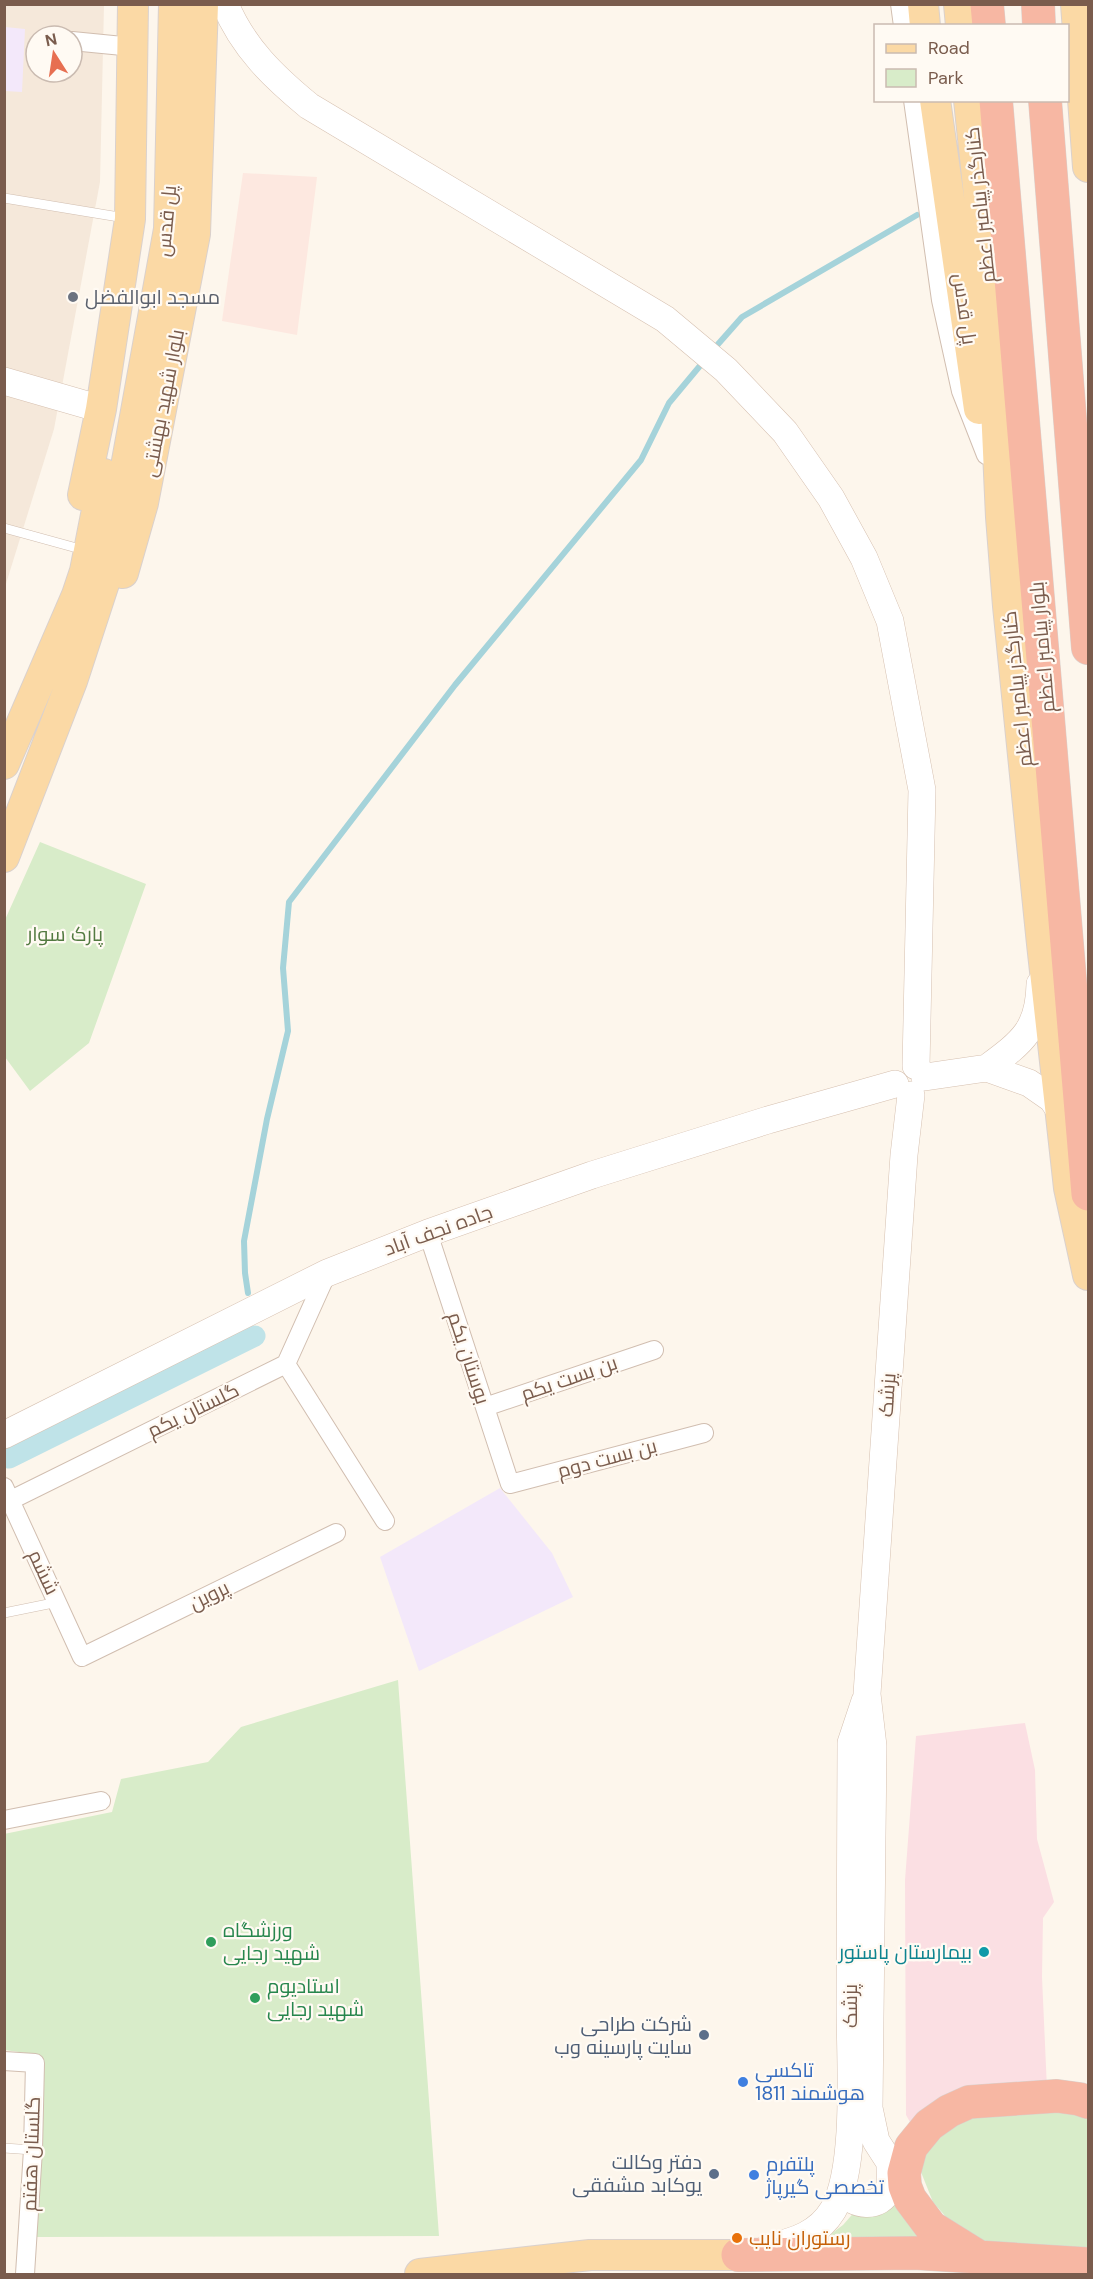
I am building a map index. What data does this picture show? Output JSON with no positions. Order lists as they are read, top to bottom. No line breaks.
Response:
{"streets":{"highway":["بلوار پیامبر اعظم"],"main road":["کنارگذر پیامبر اعظم","پل قدس","بلوار شهید بهشتی"],"street":["جاده نجف آباد","بوستان یکم","بن بست یکم","پزشک","گلستان یکم","بن بست دوم","ششم","پروین","گلستان هفتم"]},"crossings":[["کنارگذر پیامبر اعظم","پل قدس"],["پل قدس","بلوار شهید بهشتی"],["جاده نجف آباد","بوستان یکم"],["جاده نجف آباد","پزشک"],["بوستان یکم","بن بست یکم"],["بوستان یکم","بن بست دوم"],["گلستان یکم","ششم"],["ششم","پروین"]],"parks":["پارک سوار"],"places":["مسجد ابوالفضل","ورزشگاه شهید رجایی","بیمارستان پاستور","استادیوم شهید رجایی","شرکت طراحی سایت پارسینه وب","تاکسی هوشمند 1811","دفتر وکالت یوکابد مشفقی","پلتفرم تخصصی گیرپاژ","رستوران نایب"],"legend":["Road","Park"],"north":"top"}
